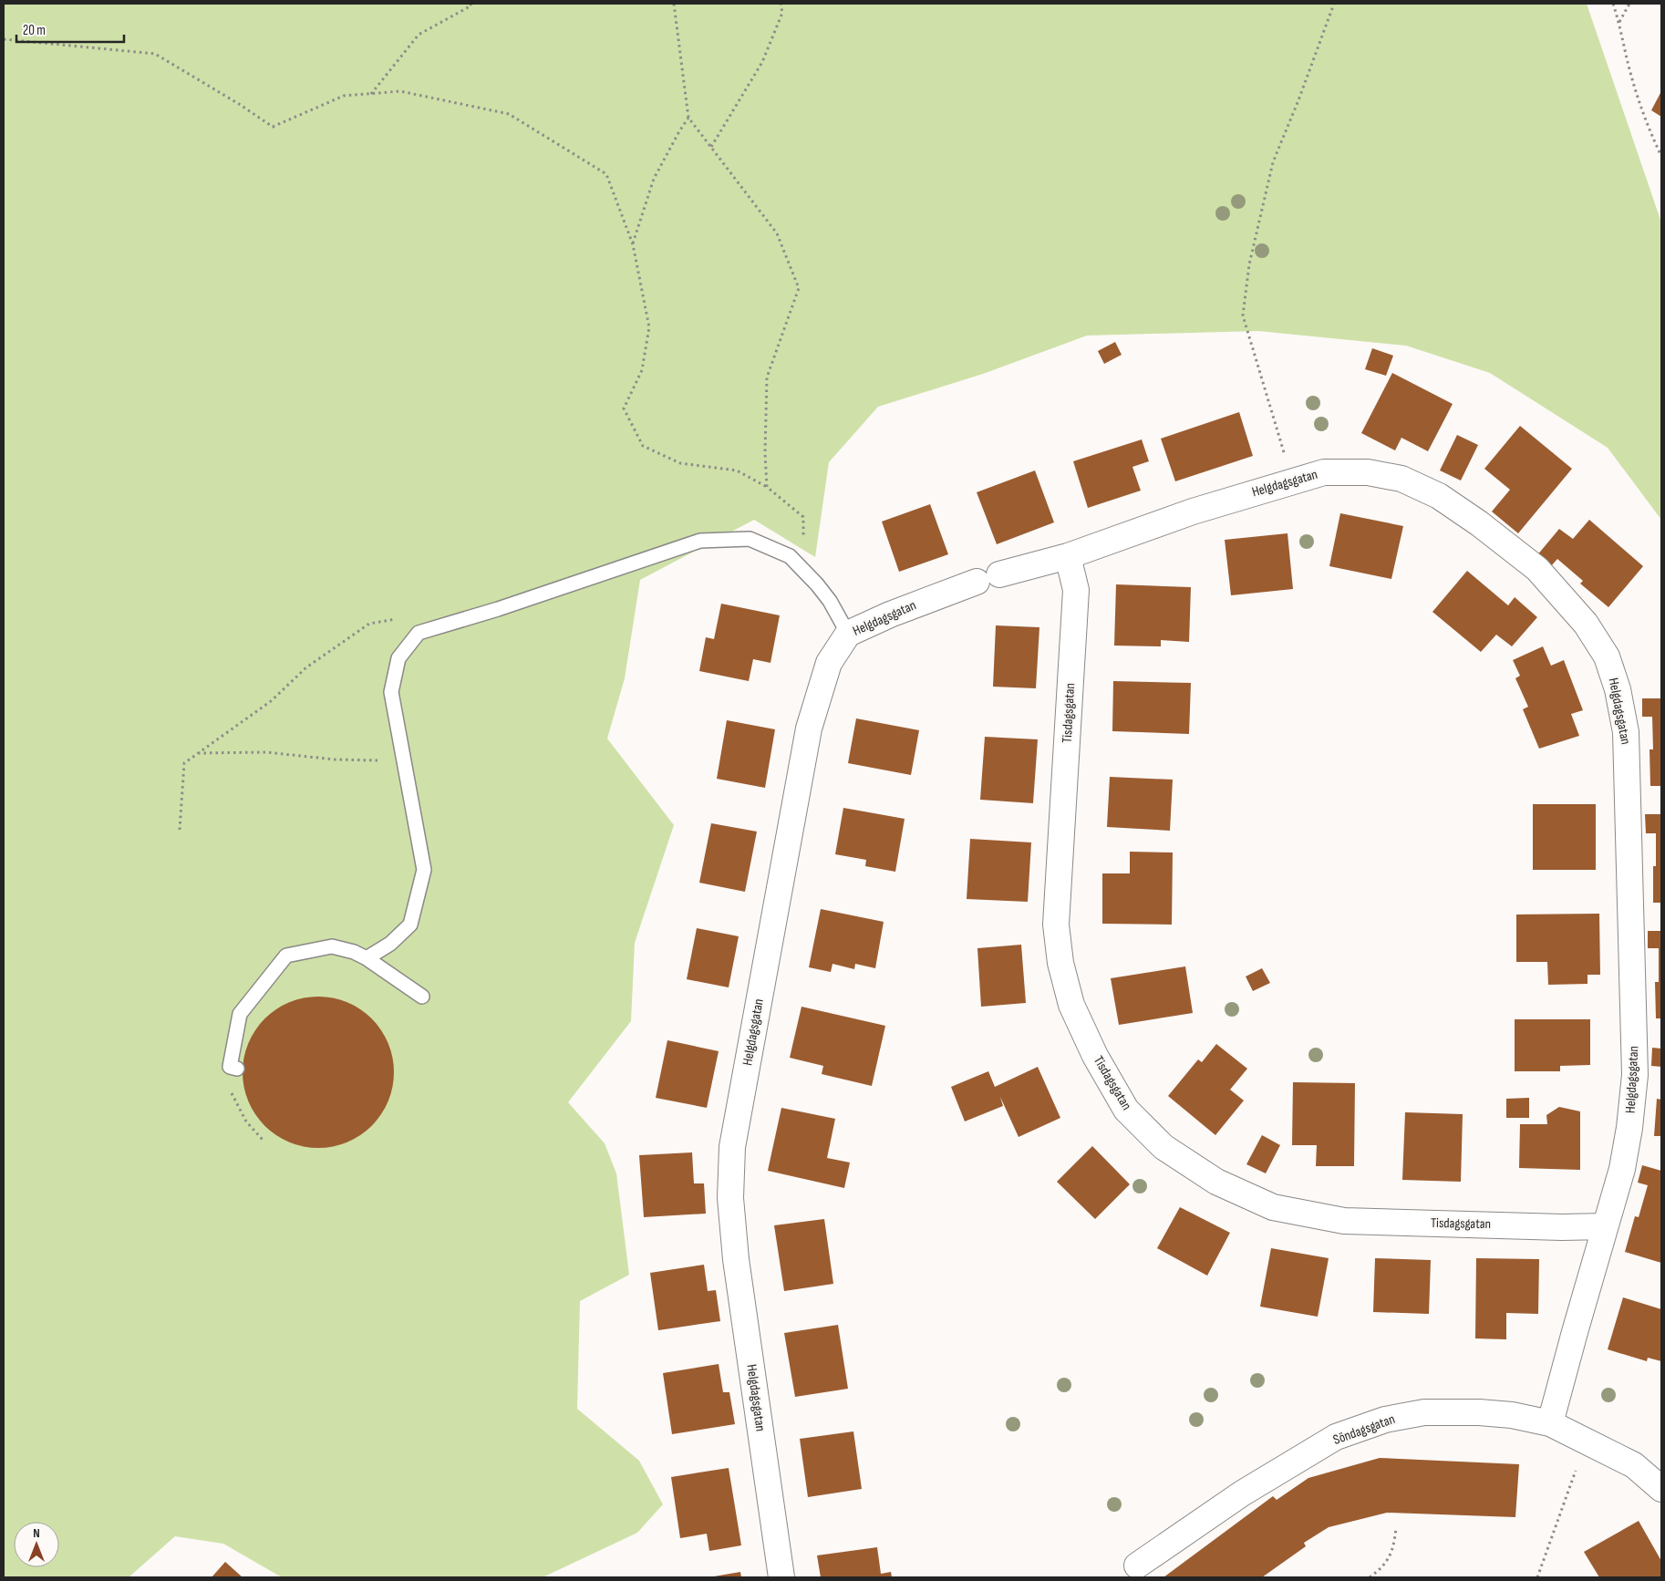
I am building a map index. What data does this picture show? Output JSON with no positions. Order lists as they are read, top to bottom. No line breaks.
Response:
{"streets":{"street":["Helgdagsgatan","Tisdagsgatan","Söndagsgatan"]},"crossings":[["Helgdagsgatan","Tisdagsgatan"],["Helgdagsgatan","Söndagsgatan"]],"scale_bar":"20 m","north":"top"}
